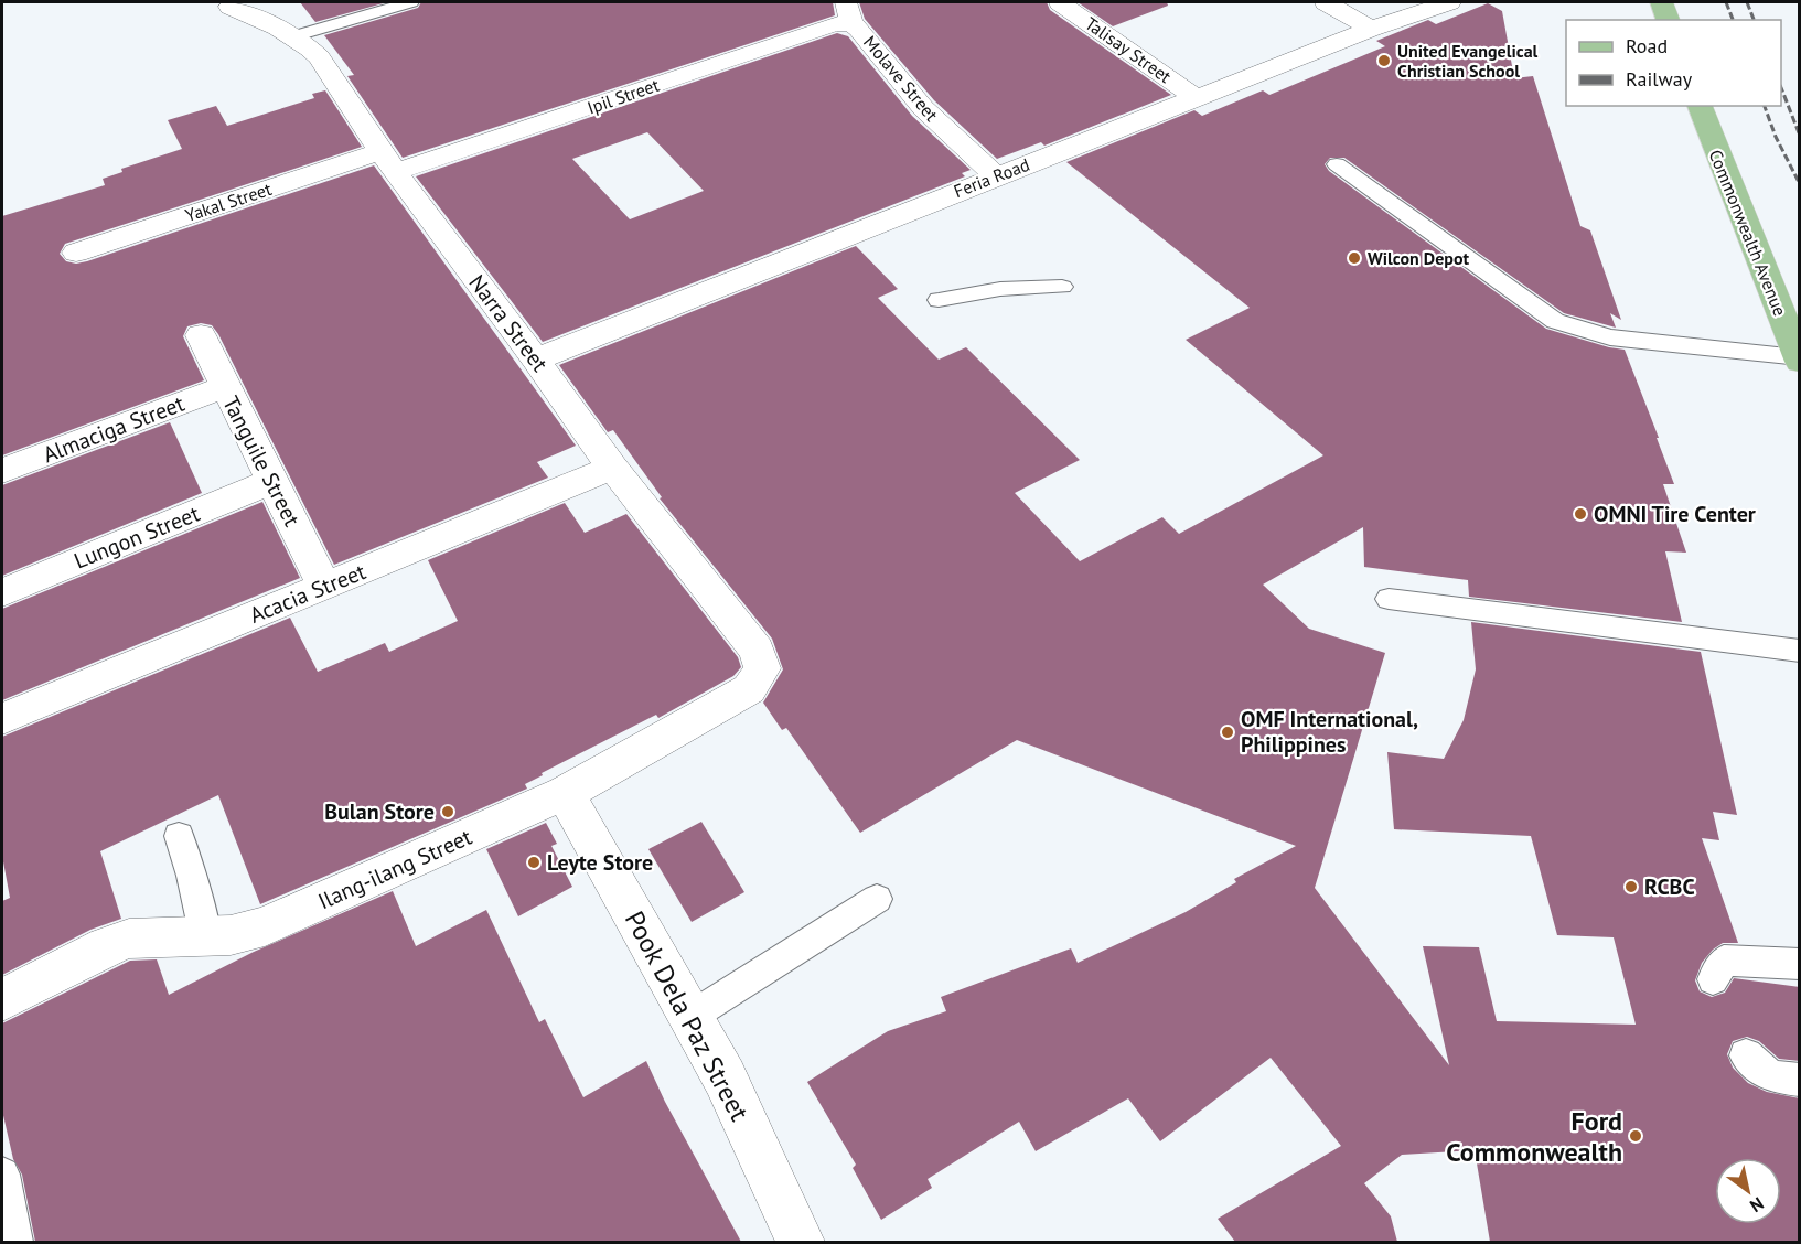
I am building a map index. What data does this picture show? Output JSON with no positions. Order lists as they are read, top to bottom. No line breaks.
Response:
{"streets":{"main road":["Commonwealth Avenue"],"street":["Talisay Street","Molave Street","Ipil Street","Feria Road","Yakal Street","Narra Street","Almaciga Street","Tanguile Street","Lungon Street","Acacia Street","Ilang-ilang Street","Pook Dela Paz Street"]},"crossings":[["Talisay Street","Feria Road"],["Molave Street","Ipil Street"],["Molave Street","Feria Road"],["Ipil Street","Yakal Street"],["Ipil Street","Narra Street"],["Feria Road","Narra Street"],["Yakal Street","Narra Street"],["Narra Street","Acacia Street"],["Narra Street","Ilang-ilang Street"],["Almaciga Street","Tanguile Street"],["Tanguile Street","Lungon Street"],["Tanguile Street","Acacia Street"],["Ilang-ilang Street","Pook Dela Paz Street"]],"places":["United Evangelical Christian School","Wilcon Depot","OMNI Tire Center","OMF International, Philippines","Bulan Store","Leyte Store","RCBC","Ford Commonwealth"],"legend":["Road","Railway"],"north":"bottom right"}
